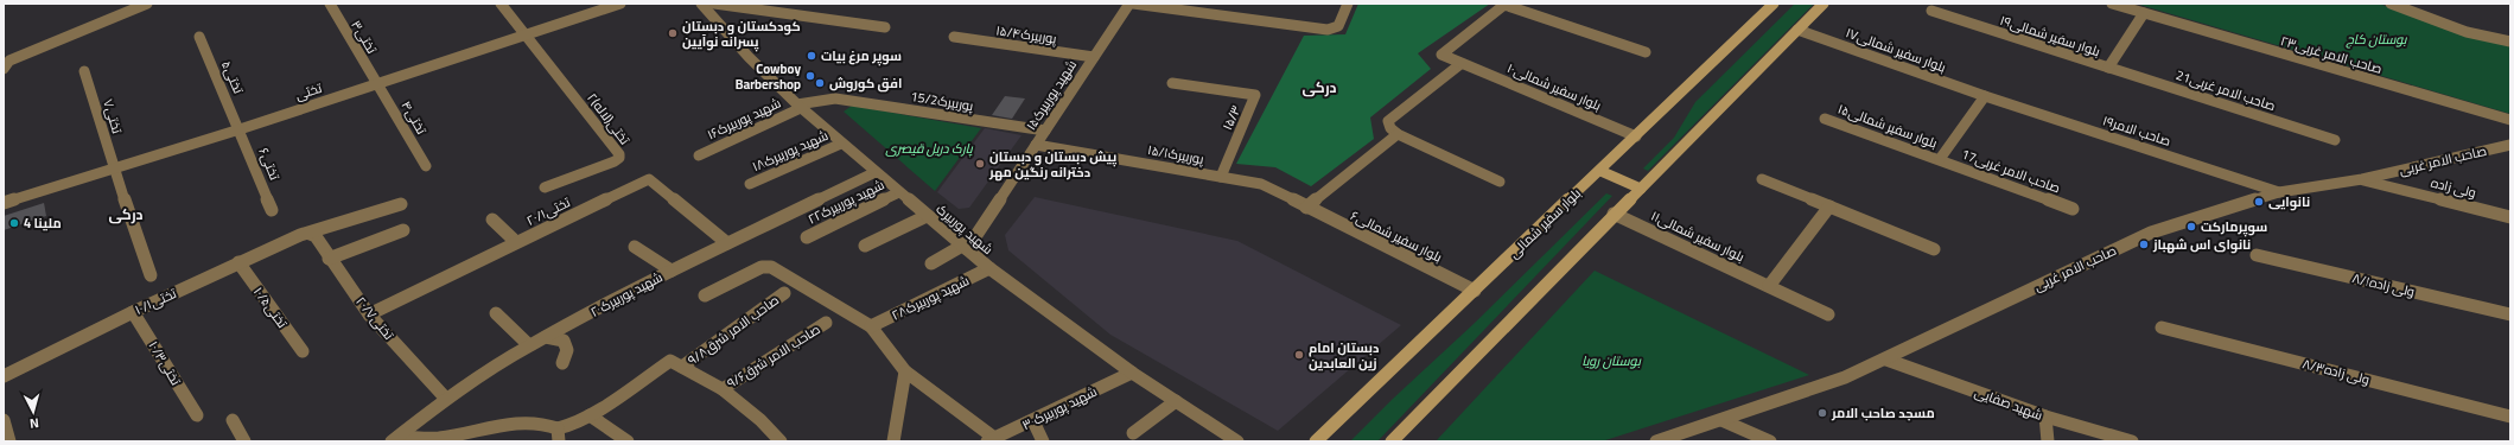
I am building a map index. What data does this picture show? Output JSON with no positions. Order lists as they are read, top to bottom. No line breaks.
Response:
{"streets":{"main road":["بلوار سفیر شمالی"],"street":["پوربیرک۱۵/۴","بلوار سفیر شمالی۱۹","تختی۳","بلوار سفیر شمالی۱۷","صاحب الامر غربی۲۳","تختی۵","بلوار سفیر شمالی۱۰","21صاحب الامر غربی","تختی","شهید پوربیرک۱۵","پوربیرک15/2","تختی۷","تختی۴","۱۵/۳","۲تختی(لاله)","شهید پوربیرک۱۶","بلوار سفیر شمالی۱۵","صاحب الامر۱۹","شهید پوربیرک۱۸","پوربیرک۱۵/۱","صاحب الامر غربی","تختی۶","صاحب الامر غربی17","ولی زاده","شهید پوربیرک۲۲","تختی۲۰/۱","شهید پوربیرک","بلوار سفیر شمالی۶","بلوار سفیر شمالی۱۱","ولی زاده۸/۱","شهید پوربیرک۲۰","شهید پوربیرک۲۸","تختی۱۰/۱","تختی۱۰/۵","تختی۲۰/۷","صاحب الامر شرق۹/۸","صاحب الامر شرق۹/۶","تختی۱۰/۳","ولی زاده۸/۳","شهید صفایی","شهید پوربیرک۳۰"]},"crossings":[["پوربیرک۱۵/۴","شهید پوربیرک۱۵"],["بلوار سفیر شمالی۱۹","21صاحب الامر غربی"],["تختی۳","تختی"],["تختی۳","تختی۴"],["بلوار سفیر شمالی۱۷","صاحب الامر۱۹"],["تختی۵","تختی"],["تختی۵","تختی۶"],["بلوار سفیر شمالی۱۰","بلوار سفیر شمالی"],["تختی","تختی۷"],["تختی","تختی۴"],["تختی","۲تختی(لاله)"],["تختی","تختی۶"],["شهید پوربیرک۱۵","پوربیرک15/2"],["شهید پوربیرک۱۵","پوربیرک۱۵/۱"],["شهید پوربیرک۱۵","شهید پوربیرک"],["پوربیرک15/2","شهید پوربیرک۱۶"],["پوربیرک15/2","شهید پوربیرک"],["۱۵/۳","پوربیرک۱۵/۱"],["شهید پوربیرک۱۶","شهید پوربیرک"],["بلوار سفیر شمالی۱۵","صاحب الامر غربی17"],["صاحب الامر۱۹","صاحب الامر غربی"],["شهید پوربیرک۱۸","شهید پوربیرک"],["پوربیرک۱۵/۱","بلوار سفیر شمالی۶"],["صاحب الامر غربی","ولی زاده"],["صاحب الامر غربی","شهید صفایی"],["شهید پوربیرک۲۲","شهید پوربیرک"],["تختی۲۰/۱","شهید پوربیرک۲۰"],["تختی۲۰/۱","تختی۲۰/۷"],["بلوار سفیر شمالی","بلوار سفیر شمالی۶"],["شهید پوربیرک","شهید پوربیرک۲۰"],["شهید پوربیرک","شهید پوربیرک۲۸"],["شهید پوربیرک","شهید پوربیرک۳۰"],["شهید پوربیرک۲۰","تختی۲۰/۷"],["تختی۱۰/۱","تختی۱۰/۵"],["تختی۱۰/۱","تختی۲۰/۷"],["تختی۱۰/۱","تختی۱۰/۳"]],"districts":["درکی","درکی"],"parks":["بوستان کاج","پارک دریل قیصری","بوستان رویا"],"places":["کودکستان و دبستان پسرانه نوآیین","سوپر مرغ بیات","Cowboy Barbershop","افق کوروش","پیش دبستان و دبستان دخترانه رنگین مهر","نانوایی","ملینا 4","سوپرمارکت","نانوای اس شهباز","دبستان امام زین العابدین","مسجد صاحب الامر"],"north":"bottom"}
